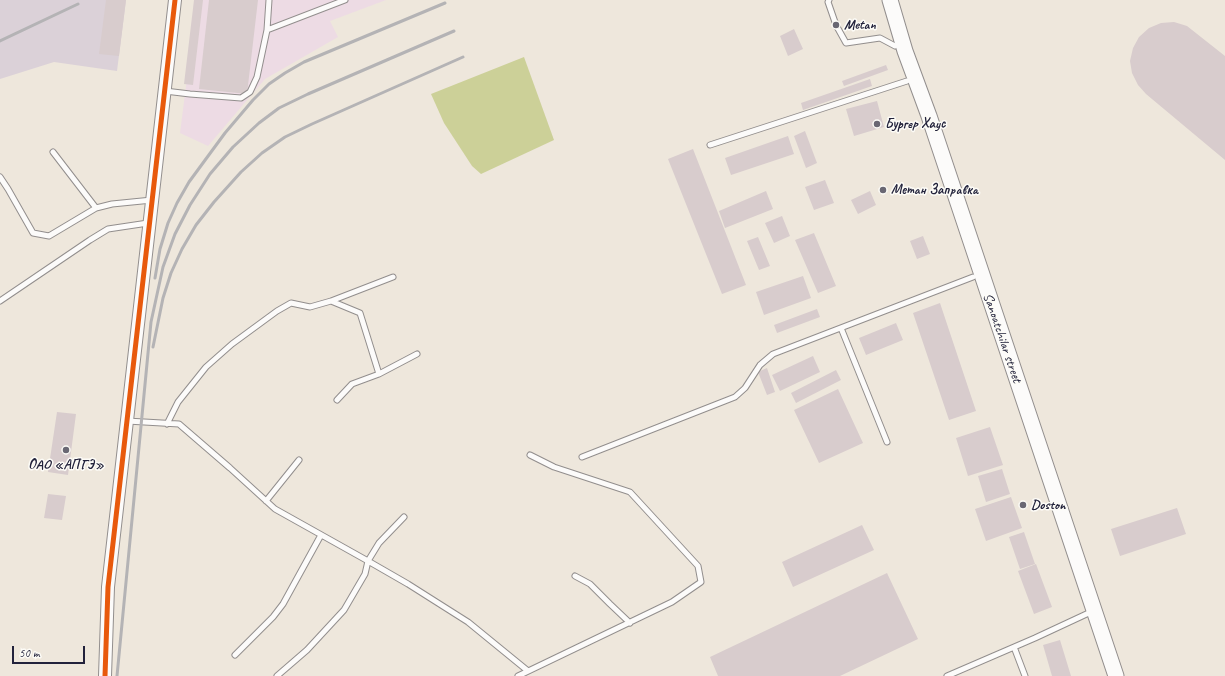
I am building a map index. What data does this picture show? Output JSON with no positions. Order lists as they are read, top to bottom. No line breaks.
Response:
{"streets":{"main road":["Sanoatchilar street"]},"places":["Metan","Бургер Хаус","Метан Заправка","ОАО «АПГЭ»","Doston"],"scale_bar":"50 m"}
